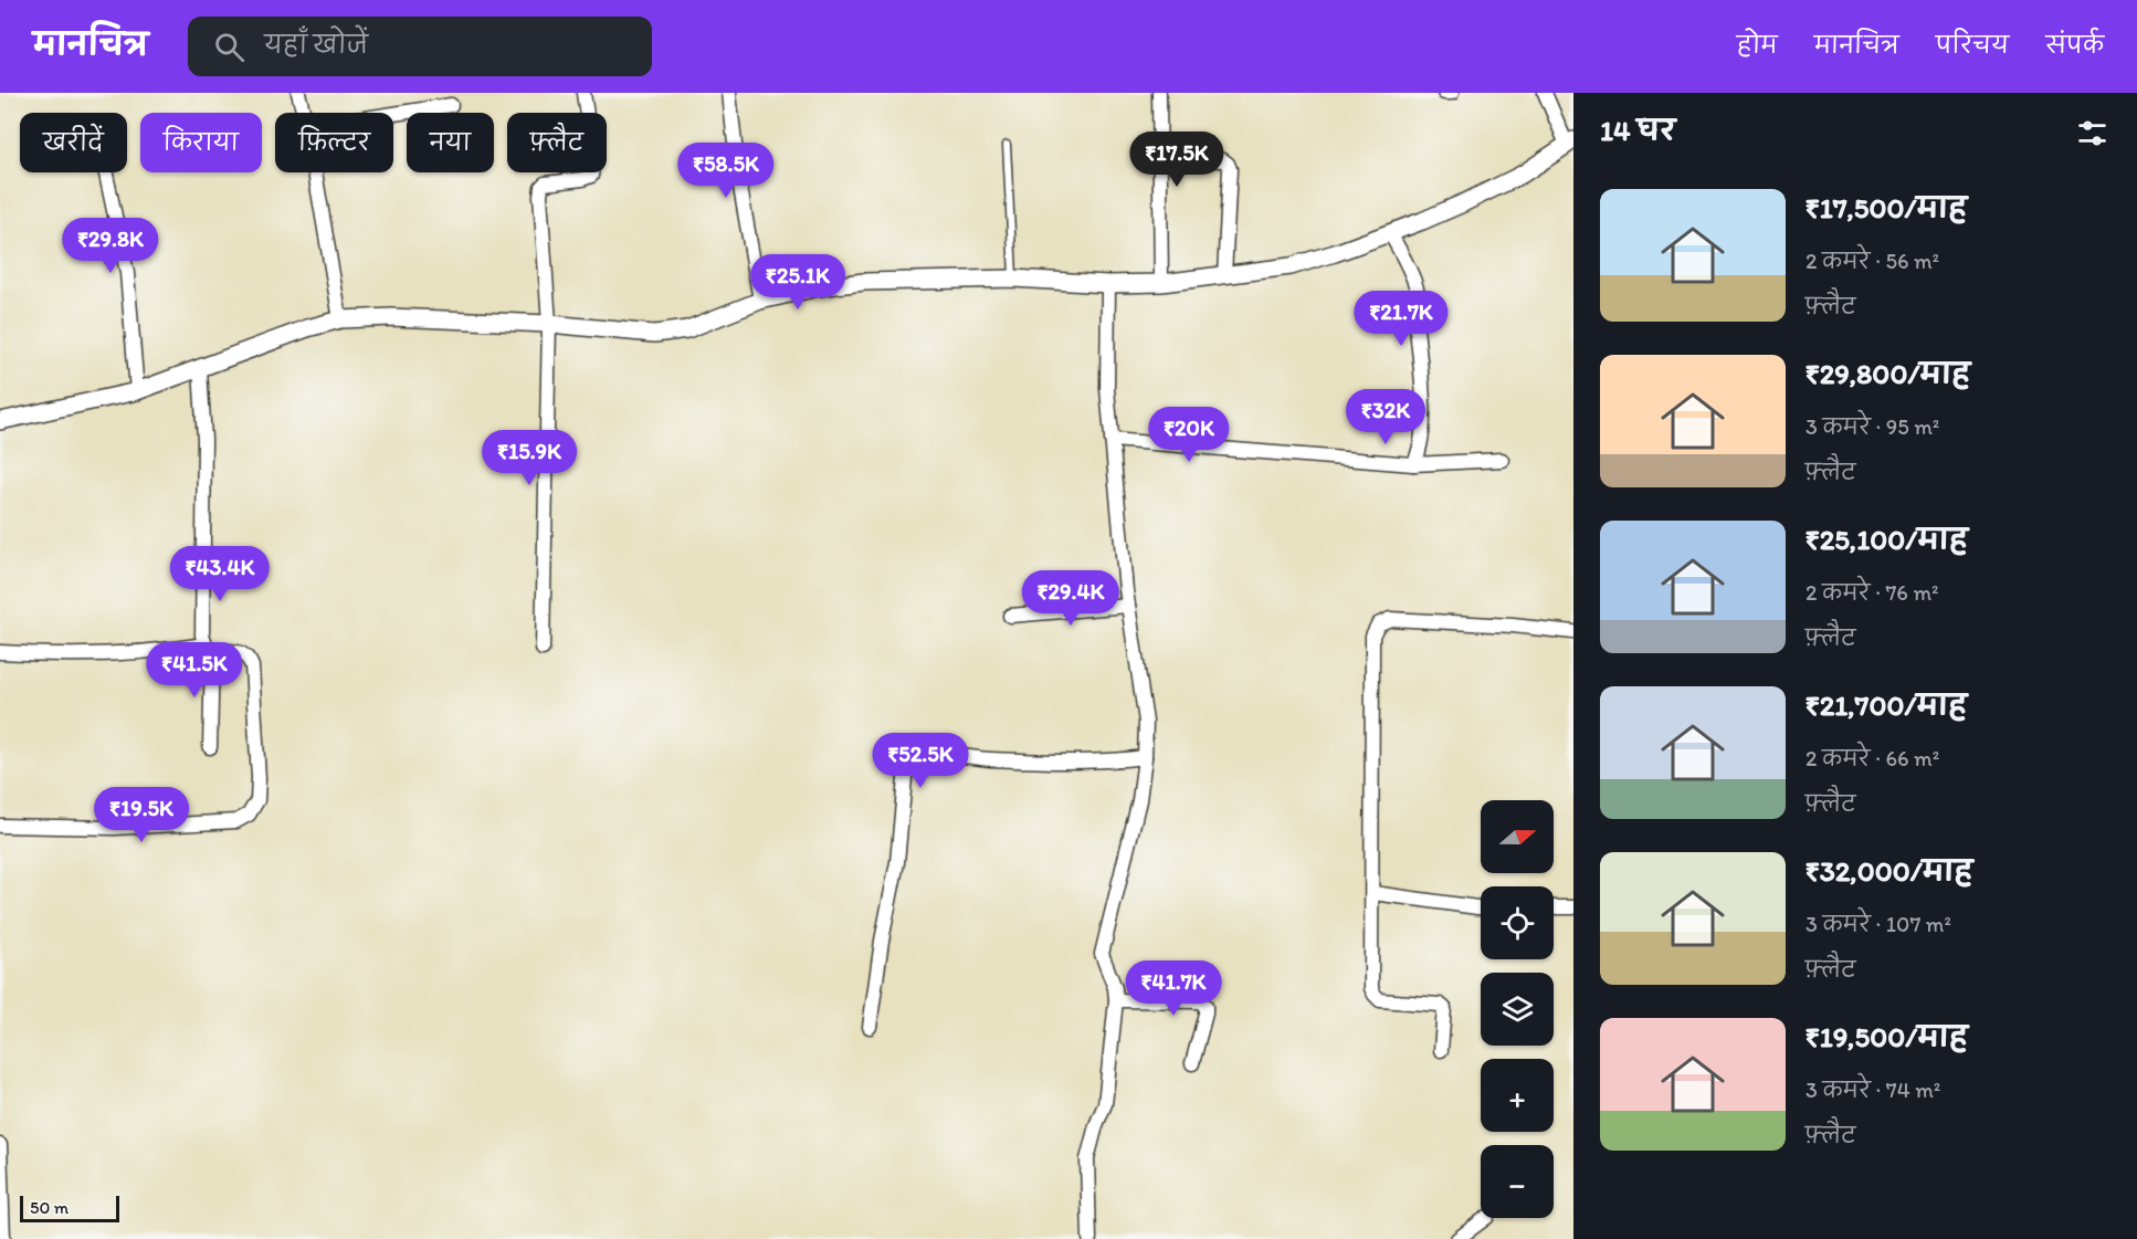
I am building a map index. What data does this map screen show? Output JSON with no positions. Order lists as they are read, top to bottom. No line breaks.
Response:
{"scale_bar":"50 m","north":"right","page":{"header":"मानचित्र","search":"यहाँ खोजें","nav":["होम","मानचित्र","परिचय","संपर्क"],"heading":"14 घर","chip":["खरीदें","किराया","फ़िल्टर","नया","फ़्लैट"],"price":["₹17.5K","₹58.5K","₹29.8K","₹25.1K","₹21.7K","₹32K","₹20K","₹15.9K","₹43.4K","₹29.4K","₹41.5K","₹52.5K","₹19.5K","₹41.7K"],"list":[{"name":"₹17,500/माह","note":"2 कमरे · 56 m² · फ़्लैट"},{"name":"₹29,800/माह","note":"3 कमरे · 95 m² · फ़्लैट"},{"name":"₹25,100/माह","note":"2 कमरे · 76 m² · फ़्लैट"},{"name":"₹21,700/माह","note":"2 कमरे · 66 m² · फ़्लैट"},{"name":"₹32,000/माह","note":"3 कमरे · 107 m² · फ़्लैट"},{"name":"₹19,500/माह","note":"3 कमरे · 74 m² · फ़्लैट"}],"map_buttons":["+","−"],"scale":"50 m"}}
